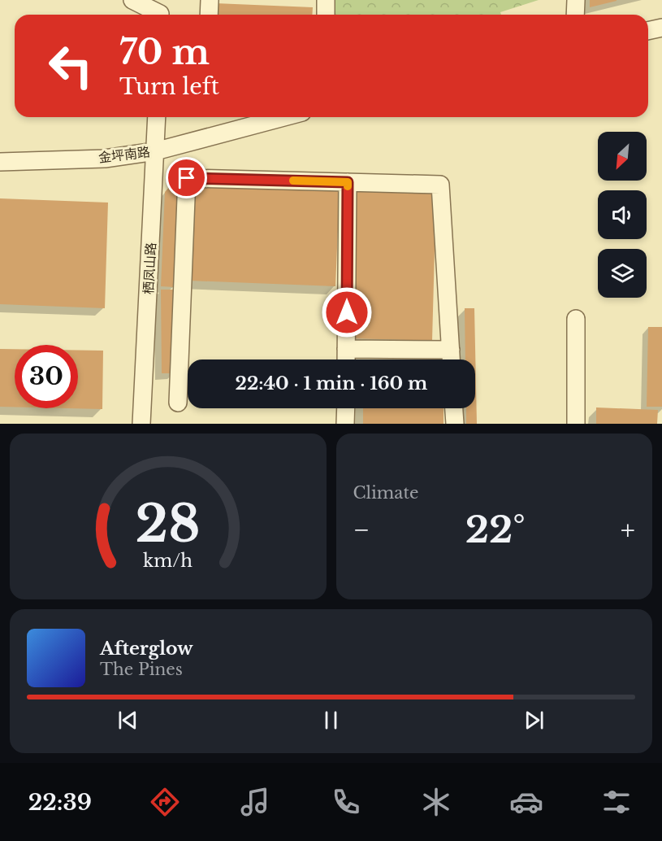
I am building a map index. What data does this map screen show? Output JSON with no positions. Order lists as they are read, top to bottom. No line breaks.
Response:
{"streets":{"street":["金坪南路","栖凤山路"]},"crossings":[["金坪南路","栖凤山路"]],"north":"bottom left","page":{"turn":["70 m","Turn left"],"limit":"30","trip":"22:40 · 1 min · 160 m","tile":"Climate","heat":["−","22°","+"],"song":["Afterglow","The Pines"],"tabs":"22:39","gauge":["28","km/h"]}}
